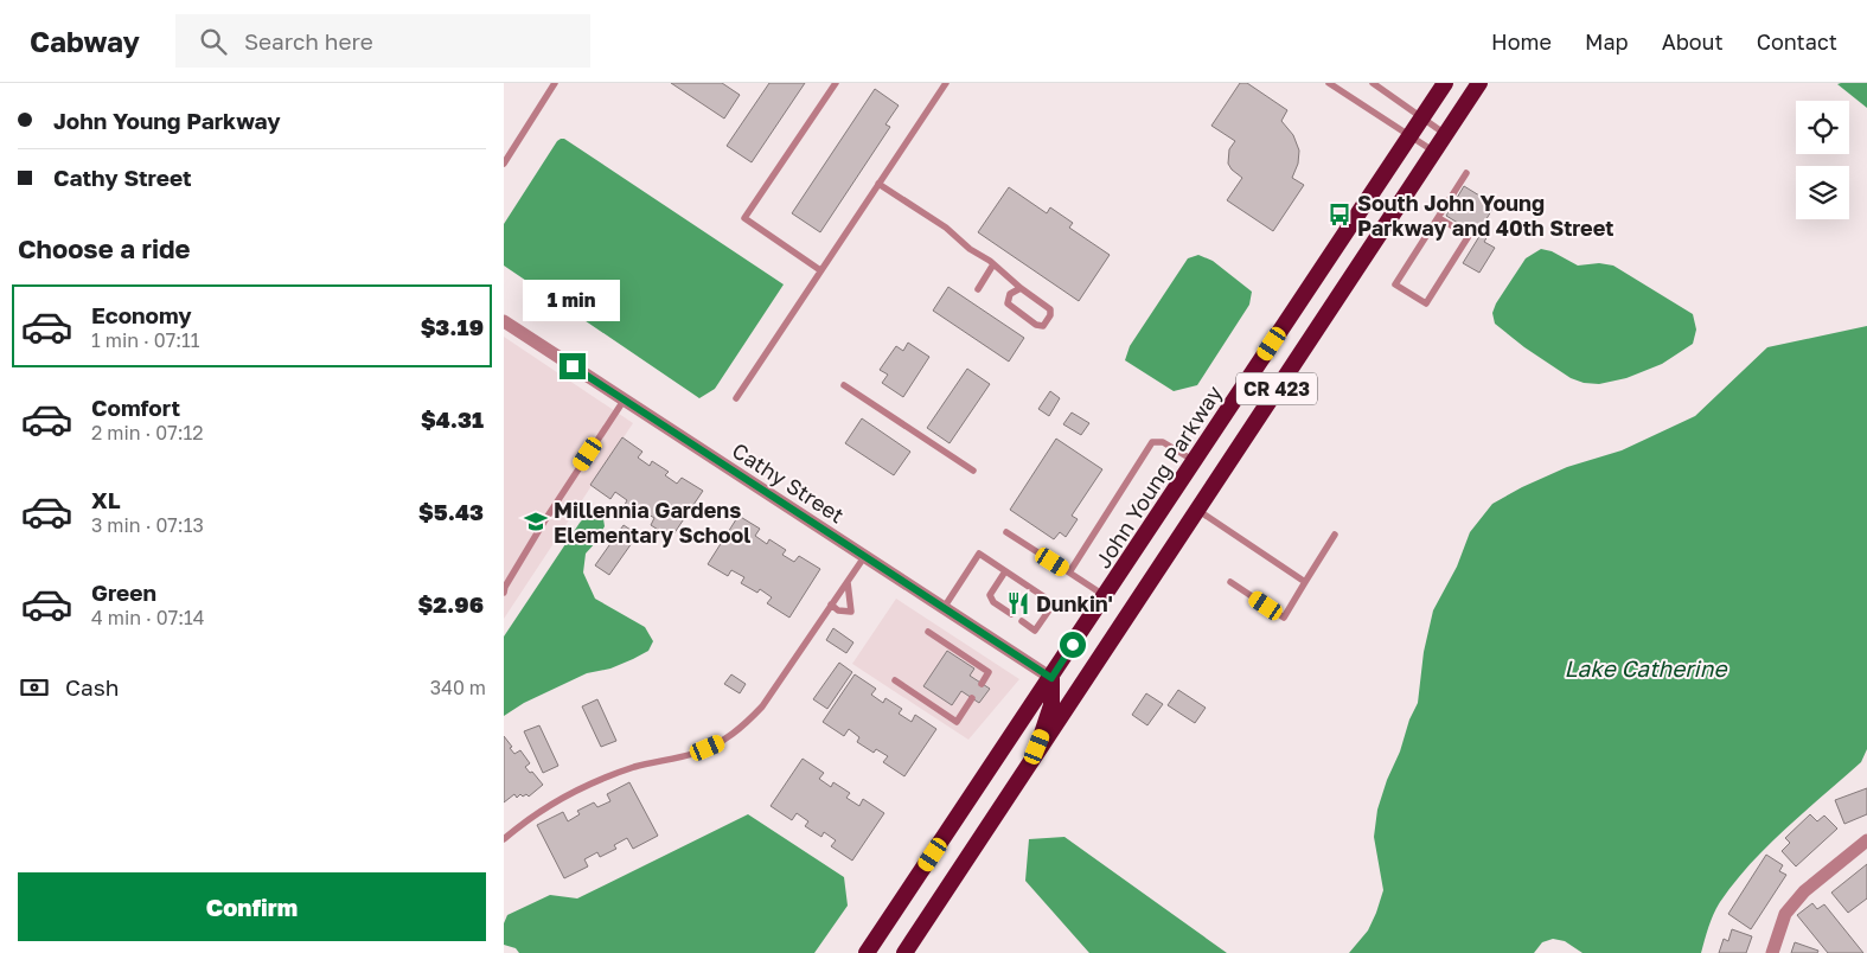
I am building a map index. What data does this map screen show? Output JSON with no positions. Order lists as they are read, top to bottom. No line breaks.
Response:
{"streets":{"highway":["CR 423","John Young Parkway"],"street":["Cathy Street"]},"crossings":[["John Young Parkway","Cathy Street"]],"water":["Lake Catherine"],"places":{"bus stop":["South John Young Parkway and 40th Street"],"school or university":["Millennia Gardens Elementary School"],"restaurant":["Dunkin'"]},"page":{"header":"Cabway","search":"Search here","nav":["Home","Map","About","Contact"],"banner":["John Young Parkway","Cathy Street"],"heading":"Choose a ride","bubble":"1 min","list":[{"name":"Economy","note":"1 min · 07:11","value":"$3.19"},{"name":"Comfort","note":"2 min · 07:12","value":"$4.31"},{"name":"XL","note":"3 min · 07:13","value":"$5.43"},{"name":"Green","note":"4 min · 07:14","value":"$2.96"}],"pay":["Cash","340 m"],"buttons":"Confirm"}}
